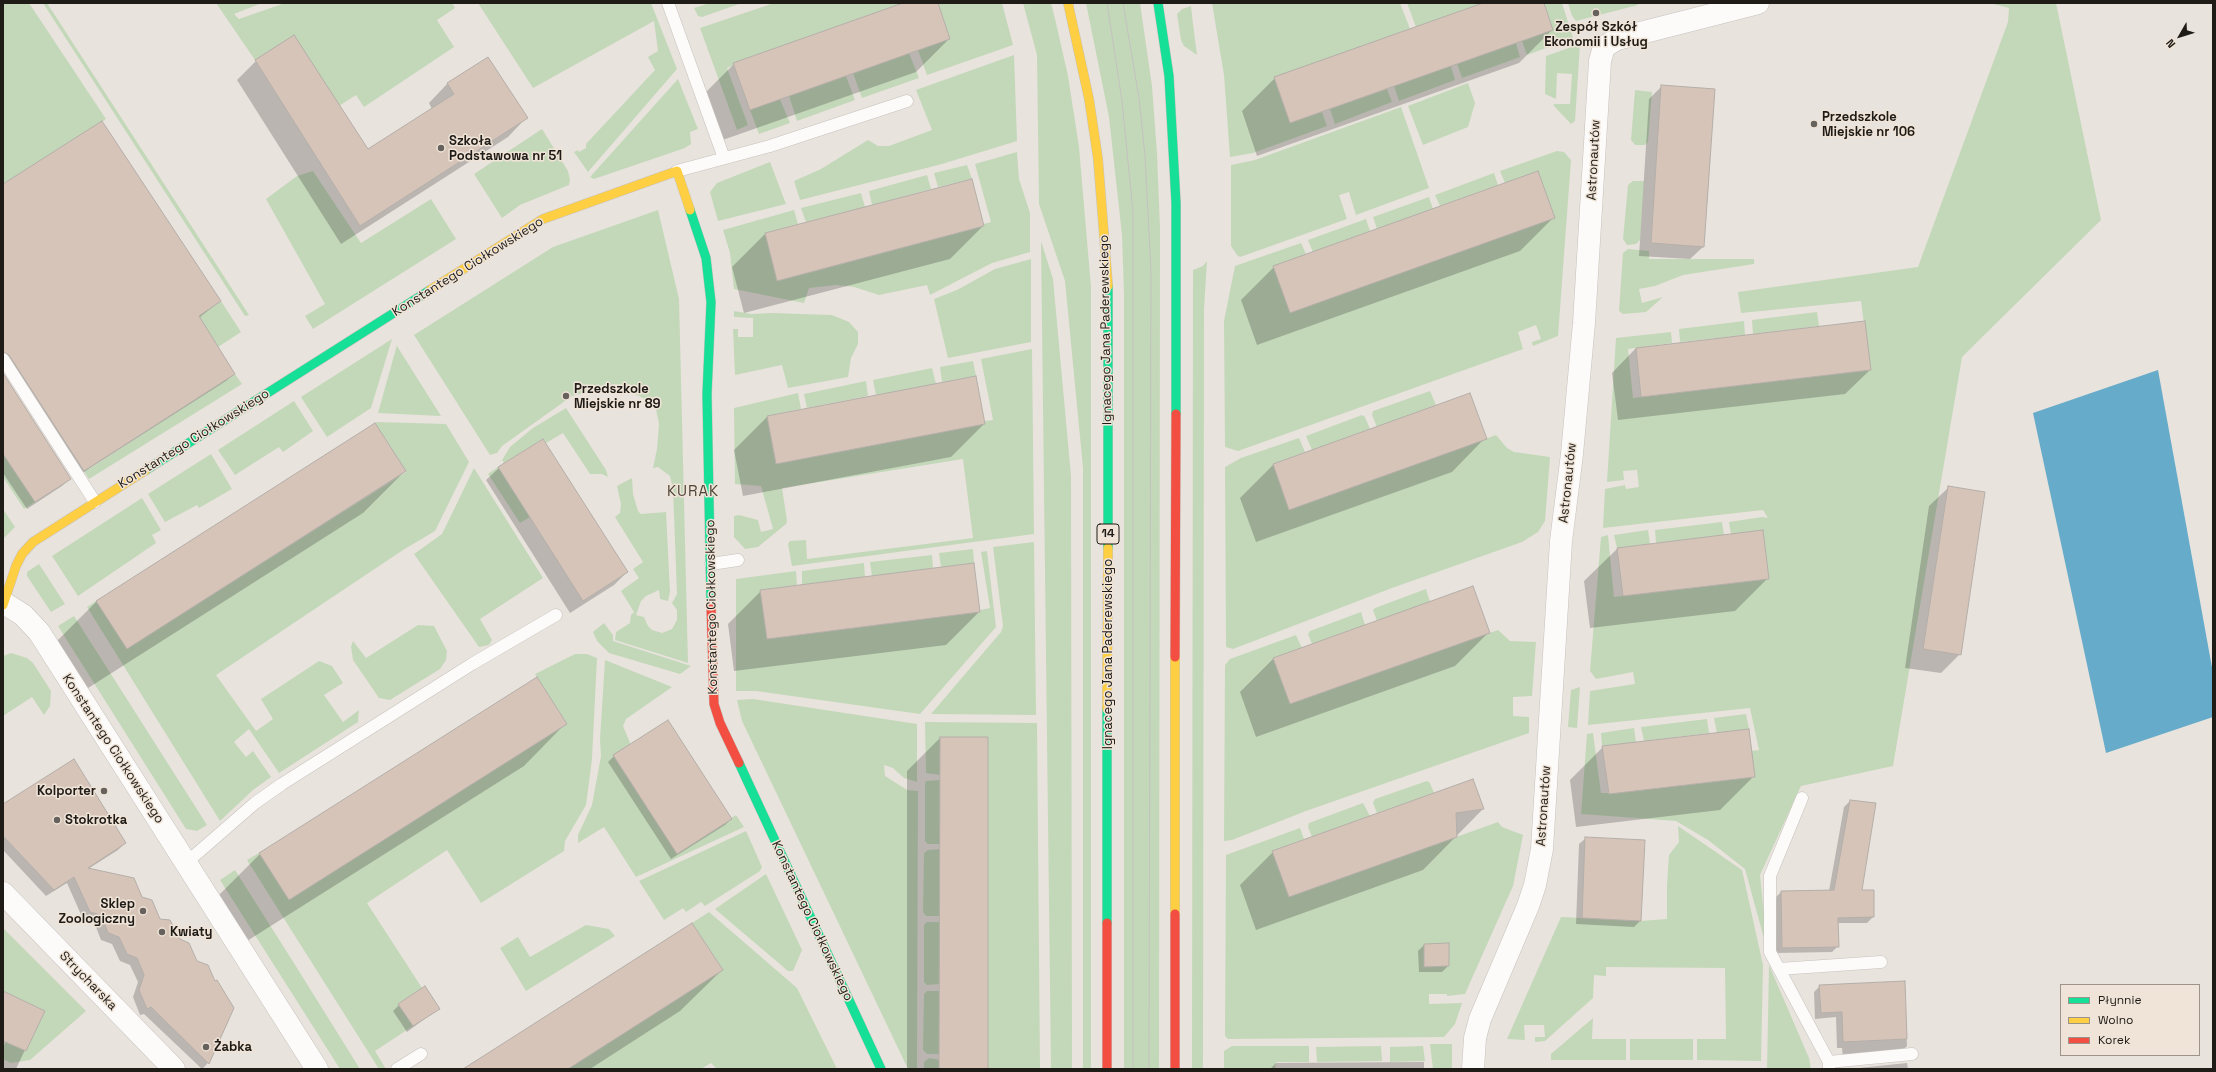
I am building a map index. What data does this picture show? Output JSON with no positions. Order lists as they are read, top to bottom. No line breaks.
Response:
{"streets":{"main road":["Konstantego Ciołkowskiego","Ignacego Jana Paderewskiego","14"],"street":["Astronautów","Strycharska"]},"districts":["KURAK"],"places":["Zespół Szkół Ekonomii i Usług","Przedszkole Miejskie nr 106","Szkoła Podstawowa nr 51","Przedszkole Miejskie nr 89","Kolporter","Stokrotka","Sklep Zoologiczny","Kwiaty","Żabka"],"legend":["Płynnie","Wolno","Korek"],"north":"bottom left"}
